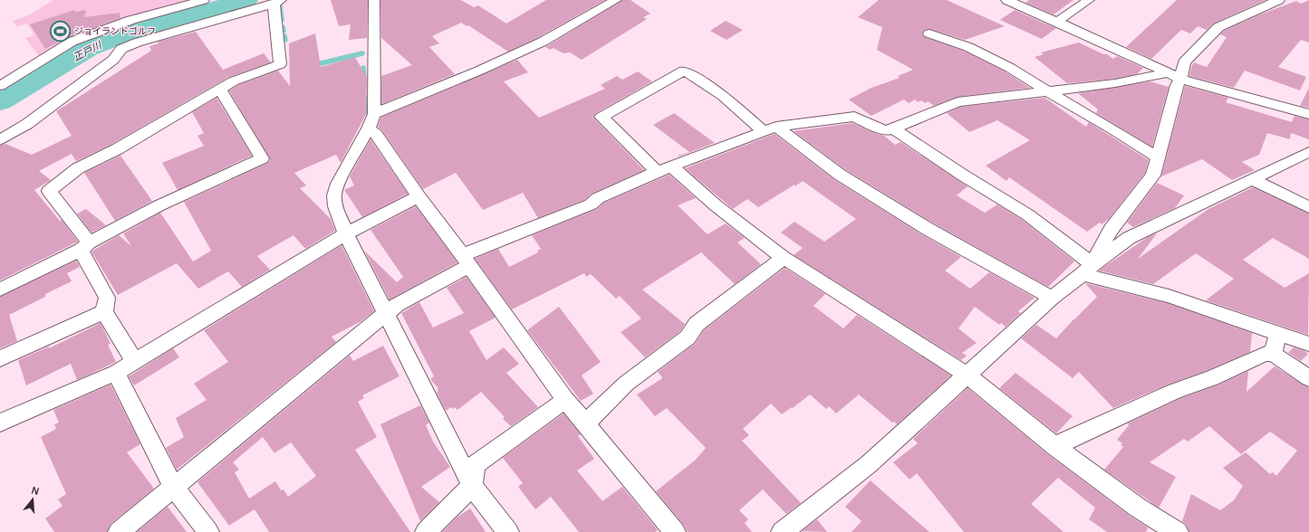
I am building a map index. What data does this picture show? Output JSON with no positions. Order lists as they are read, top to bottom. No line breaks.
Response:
{"water":["正戸川"],"places":{"sports":["ジョイランドゴルフ"]},"north":"top"}
